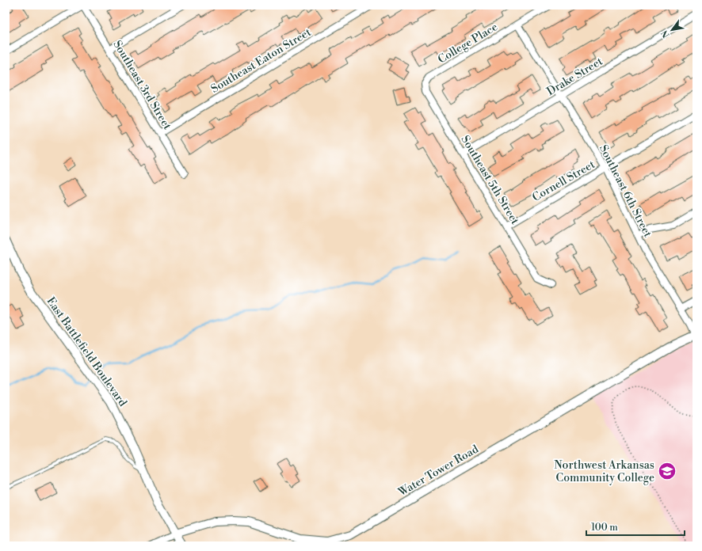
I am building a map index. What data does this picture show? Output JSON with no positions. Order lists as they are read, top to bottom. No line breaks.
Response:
{"streets":{"street":["College Place","Southeast Eaton Street","Drake Street","Southeast 3rd Street","Southeast 5th Street","Cornell Street","Southeast 6th Street","East Battlefield Boulevard","Water Tower Road"]},"crossings":[["College Place","Southeast 5th Street"],["College Place","Southeast 6th Street"],["Southeast Eaton Street","Southeast 3rd Street"],["Drake Street","Southeast 5th Street"],["Drake Street","Southeast 6th Street"],["Southeast 5th Street","Cornell Street"],["Cornell Street","Southeast 6th Street"],["Southeast 6th Street","Water Tower Road"],["East Battlefield Boulevard","Water Tower Road"]],"places":{"school or university":["Northwest Arkansas Community College"]},"scale_bar":"100 m","north":"bottom left"}
